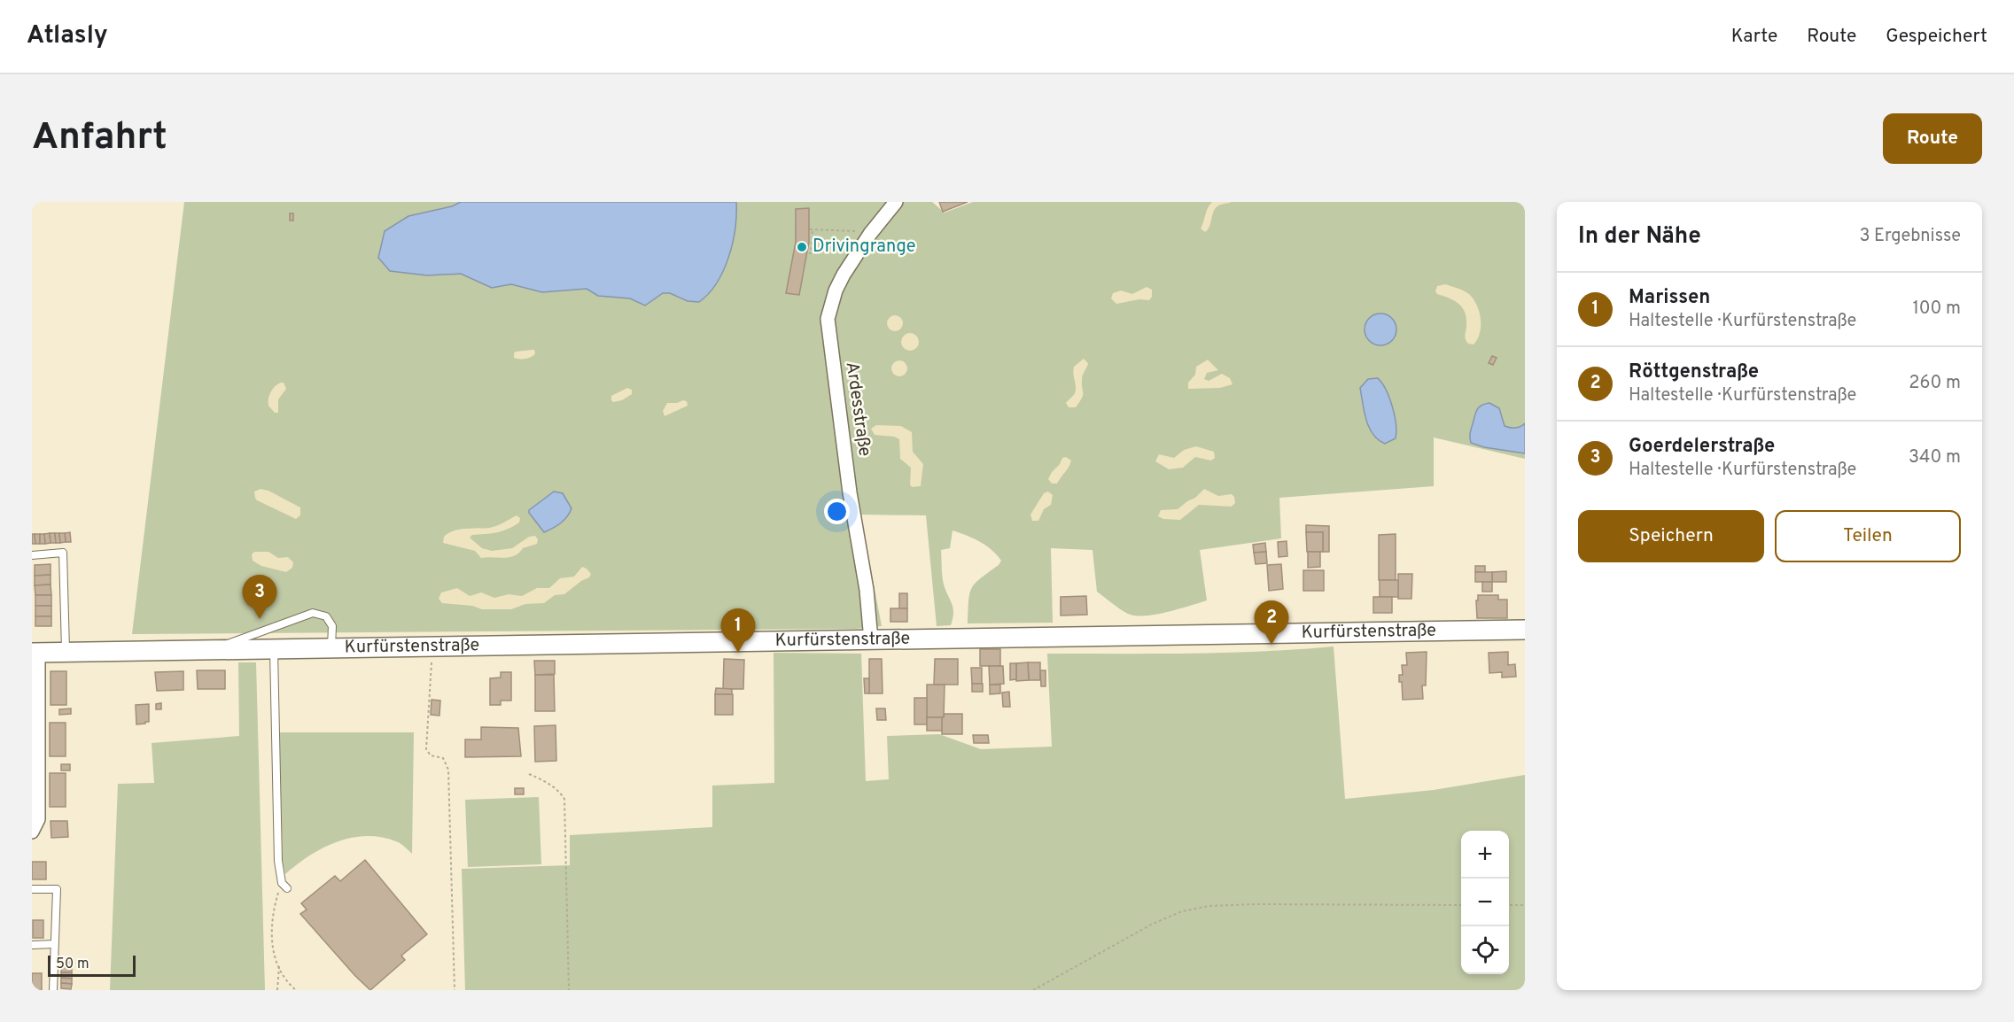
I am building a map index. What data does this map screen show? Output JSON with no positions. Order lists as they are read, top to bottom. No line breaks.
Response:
{"streets":{"main road":["Kurfürstenstraße"],"street":["Ardesstraße"]},"crossings":[["Ardesstraße","Kurfürstenstraße"]],"places":["Drivingrange"],"scale_bar":"50 m","page":{"header":"Atlasly","nav":["Karte","Route","Gespeichert"],"buttons":["Route",["Speichern","Teilen"]],"title":"Anfahrt","heading":["In der Nähe","3 Ergebnisse"],"list":[{"mark":"1","name":"Marissen","note":"Haltestelle · Kurfürstenstraße","value":"100 m"},{"mark":"2","name":"Röttgenstraße","note":"Haltestelle · Kurfürstenstraße","value":"260 m"},{"mark":"3","name":"Goerdelerstraße","note":"Haltestelle · Kurfürstenstraße","value":"340 m"}],"pins":["3","2","1"],"map_buttons":["+","−"],"scale":"50 m"}}
